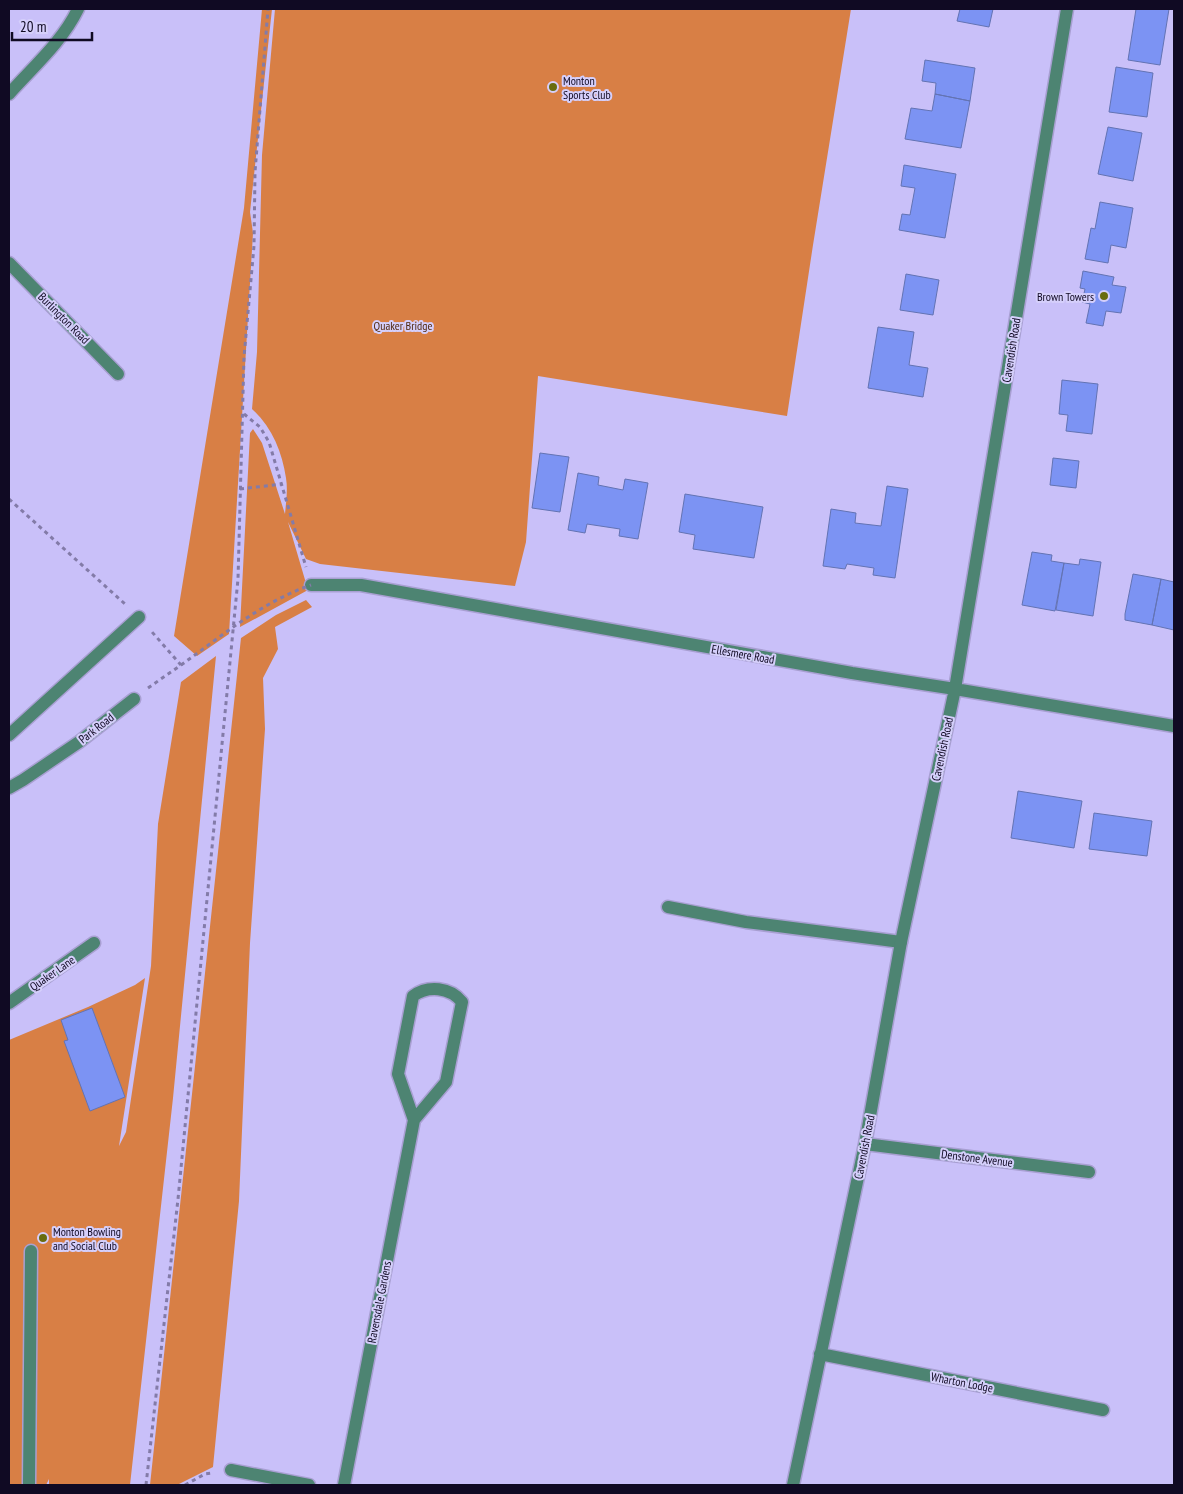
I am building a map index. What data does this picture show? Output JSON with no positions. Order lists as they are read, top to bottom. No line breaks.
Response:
{"streets":{"street":["Burlington Road","Cavendish Road","Ellesmere Road","Park Road","Quaker Lane","Denstone Avenue","Ravensdale Gardens","Wharton Lodge"]},"crossings":[["Cavendish Road","Ellesmere Road"],["Cavendish Road","Denstone Avenue"],["Cavendish Road","Wharton Lodge"]],"parks":["Quaker Bridge"],"places":["Monton Sports Club","Brown Towers","Monton Bowling and Social Club"],"scale_bar":"20 m"}
